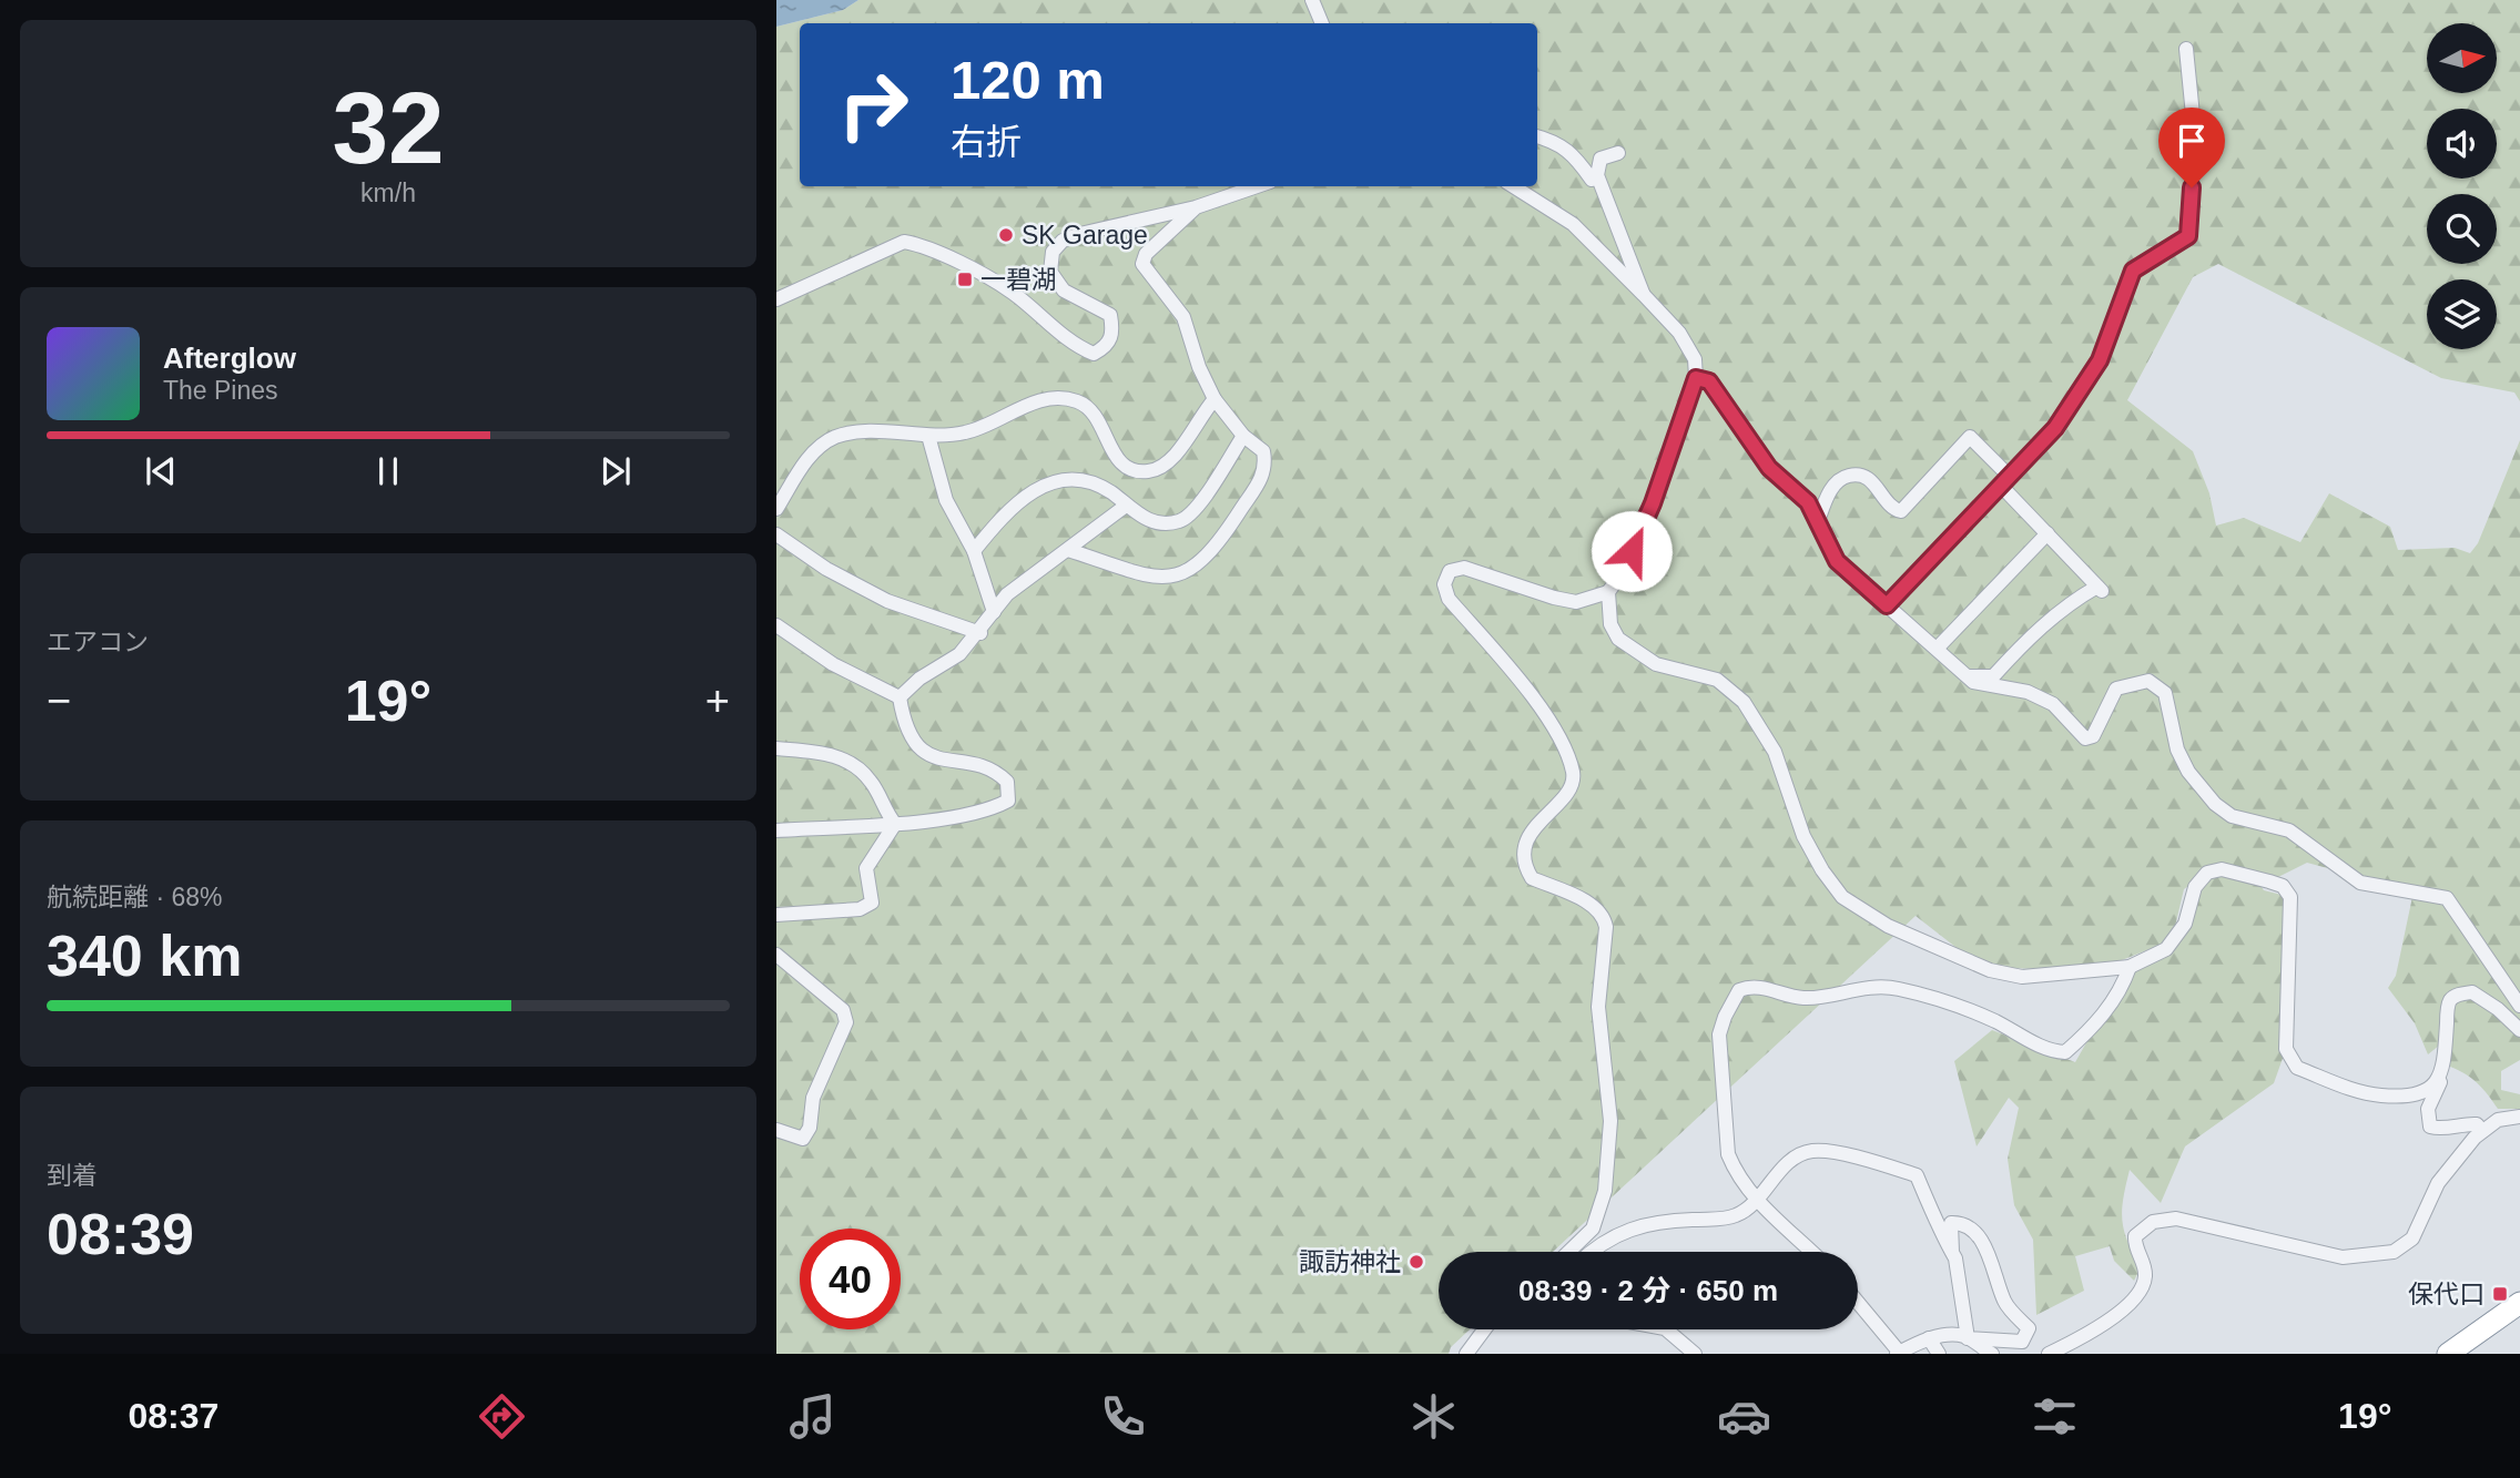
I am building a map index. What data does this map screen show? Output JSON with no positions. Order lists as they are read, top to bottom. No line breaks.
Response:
{"places":{"other":["SK Garage","諏訪神社"],"transit":["一碧湖","保代口"]},"north":"right","page":{"tile":[["32","km/h"],"エアコン",["航続距離 · 68%","340 km"],["到着","08:39"]],"turn":["120 m","右折"],"song":["Afterglow","The Pines"],"heat":["−","19°","+"],"limit":"40","trip":"08:39 · 2 分 · 650 m","tabs":["08:37","19°"]}}
